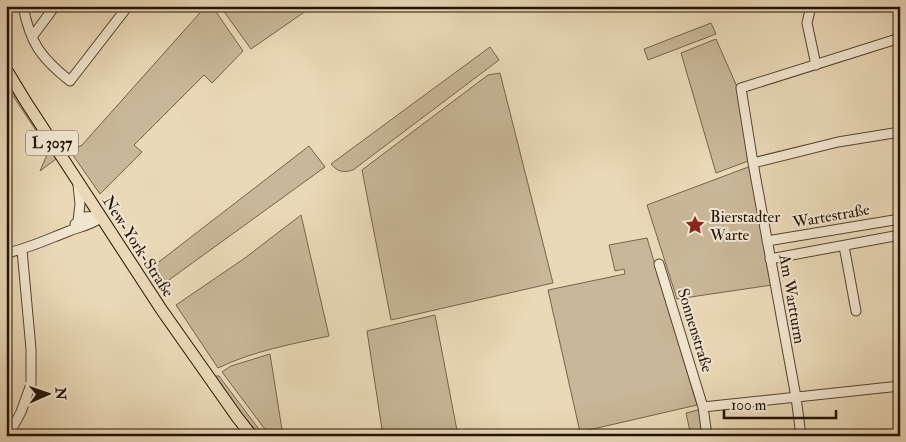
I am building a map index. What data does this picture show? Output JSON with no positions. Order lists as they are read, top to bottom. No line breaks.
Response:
{"streets":{"main road":["L 3037","New-York-Straße"],"street":["Wartestraße","Am Wartturm","Sonnenstraße"]},"crossings":[["Wartestraße","Am Wartturm"]],"places":{"place":["Bierstadter Warte"]},"scale_bar":"100 m","north":"right"}
